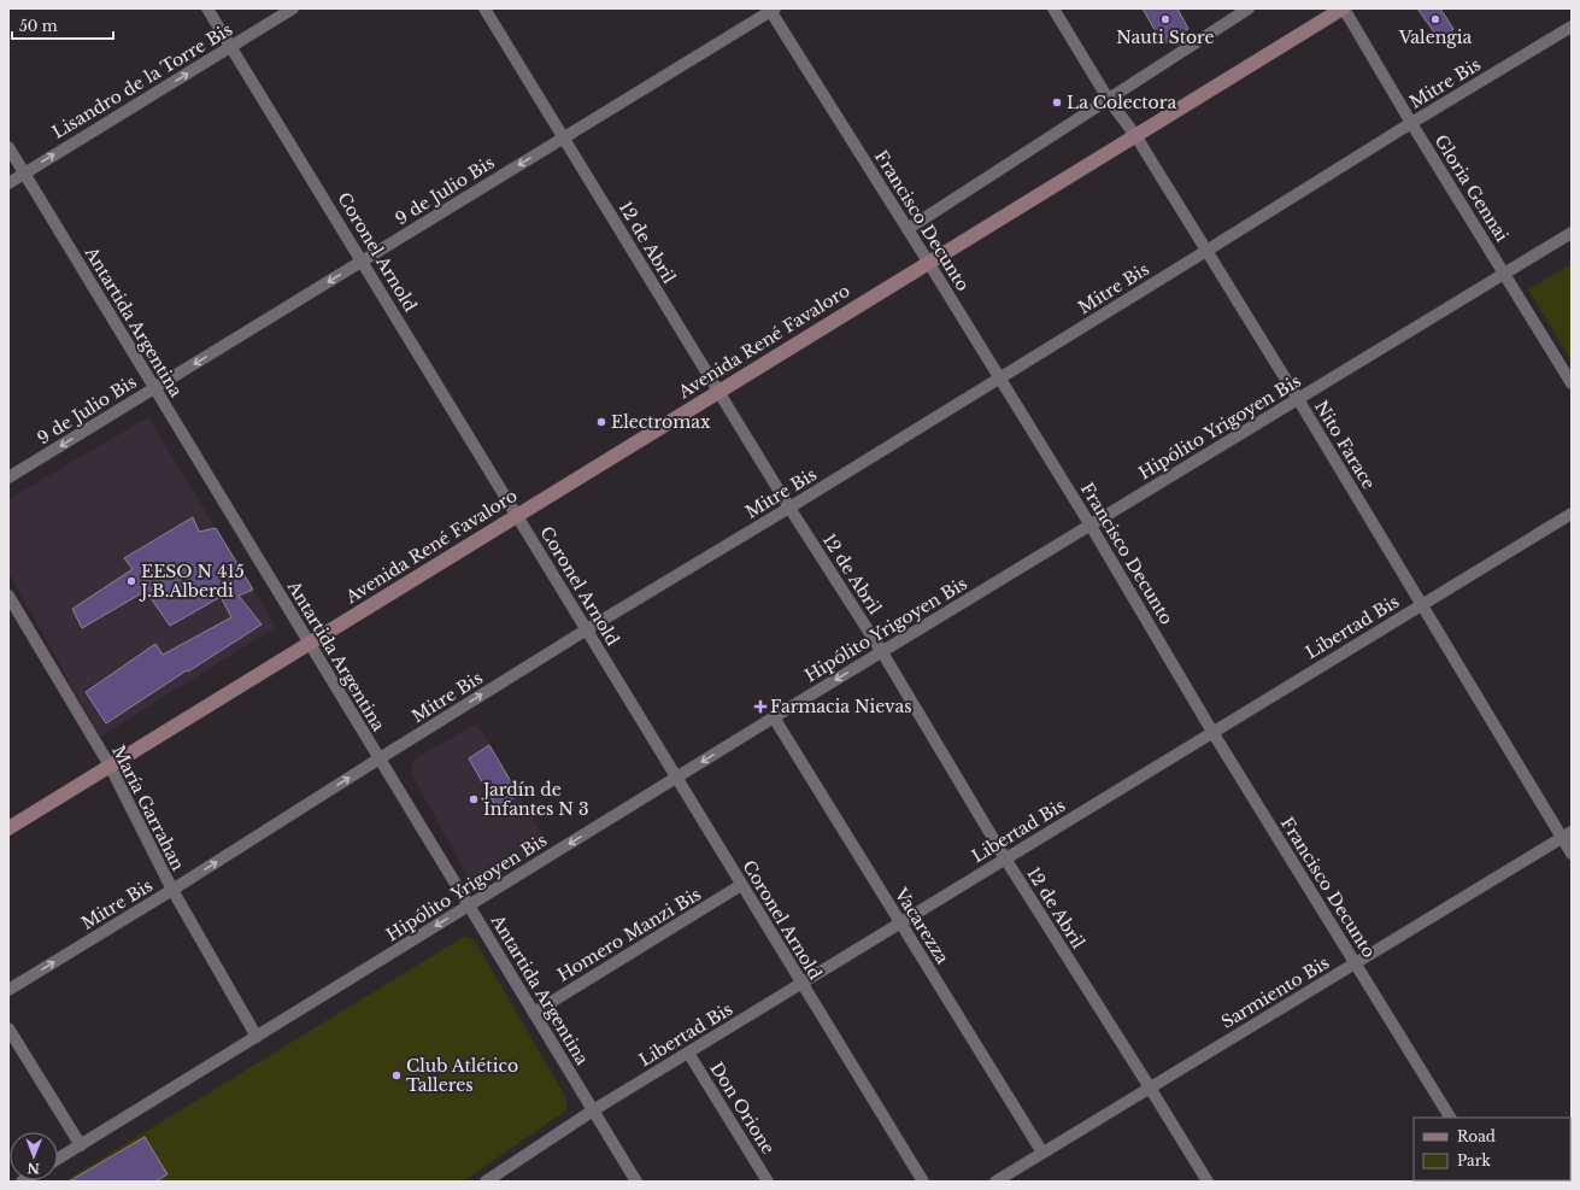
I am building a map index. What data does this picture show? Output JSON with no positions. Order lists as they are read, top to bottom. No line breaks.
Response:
{"streets":{"main road":["Avenida René Favaloro"],"street":["Lisandro de la Torre Bis","Mitre Bis","Gloria Gennai","9 de Julio Bis","Francisco Decunto","12 de Abril","Coronel Arnold","Antartida Argentina","Hipólito Yrigoyen Bis","Nito Farace","Libertad Bis","María Garrahan","Vacarezza","Homero Manzi Bis","Sarmiento Bis","Don Orione"]},"crossings":[["Lisandro de la Torre Bis","Coronel Arnold"],["Lisandro de la Torre Bis","Antartida Argentina"],["Mitre Bis","Gloria Gennai"],["Mitre Bis","Francisco Decunto"],["Mitre Bis","12 de Abril"],["Mitre Bis","Coronel Arnold"],["Mitre Bis","Antartida Argentina"],["Mitre Bis","Nito Farace"],["Mitre Bis","María Garrahan"],["Gloria Gennai","Avenida René Favaloro"],["Gloria Gennai","Hipólito Yrigoyen Bis"],["9 de Julio Bis","Francisco Decunto"],["9 de Julio Bis","12 de Abril"],["9 de Julio Bis","Coronel Arnold"],["9 de Julio Bis","Antartida Argentina"],["Francisco Decunto","Avenida René Favaloro"],["Francisco Decunto","Hipólito Yrigoyen Bis"],["Francisco Decunto","Libertad Bis"],["Francisco Decunto","Sarmiento Bis"],["12 de Abril","Avenida René Favaloro"],["12 de Abril","Hipólito Yrigoyen Bis"],["12 de Abril","Libertad Bis"],["12 de Abril","Sarmiento Bis"],["Coronel Arnold","Avenida René Favaloro"],["Coronel Arnold","Hipólito Yrigoyen Bis"],["Coronel Arnold","Libertad Bis"],["Coronel Arnold","Homero Manzi Bis"],["Antartida Argentina","Avenida René Favaloro"],["Antartida Argentina","Hipólito Yrigoyen Bis"],["Antartida Argentina","Libertad Bis"],["Antartida Argentina","Homero Manzi Bis"],["Avenida René Favaloro","Nito Farace"],["Avenida René Favaloro","María Garrahan"],["Hipólito Yrigoyen Bis","Nito Farace"],["Hipólito Yrigoyen Bis","María Garrahan"],["Hipólito Yrigoyen Bis","Vacarezza"],["Nito Farace","Libertad Bis"],["Nito Farace","Sarmiento Bis"],["Libertad Bis","Vacarezza"],["Libertad Bis","Don Orione"],["Vacarezza","Sarmiento Bis"]],"one_way":["Lisandro de la Torre Bis","Mitre Bis","9 de Julio Bis","Hipólito Yrigoyen Bis"],"places":{"other":["Nauti Store","Valengia","La Colectora","Electromax","EESO N 415 J.B.Alberdi","Jardín de Infantes N 3","Club Atlético Talleres"],"health":["Farmacia Nievas"]},"legend":["Road","Park"],"scale_bar":"50 m","north":"bottom"}
